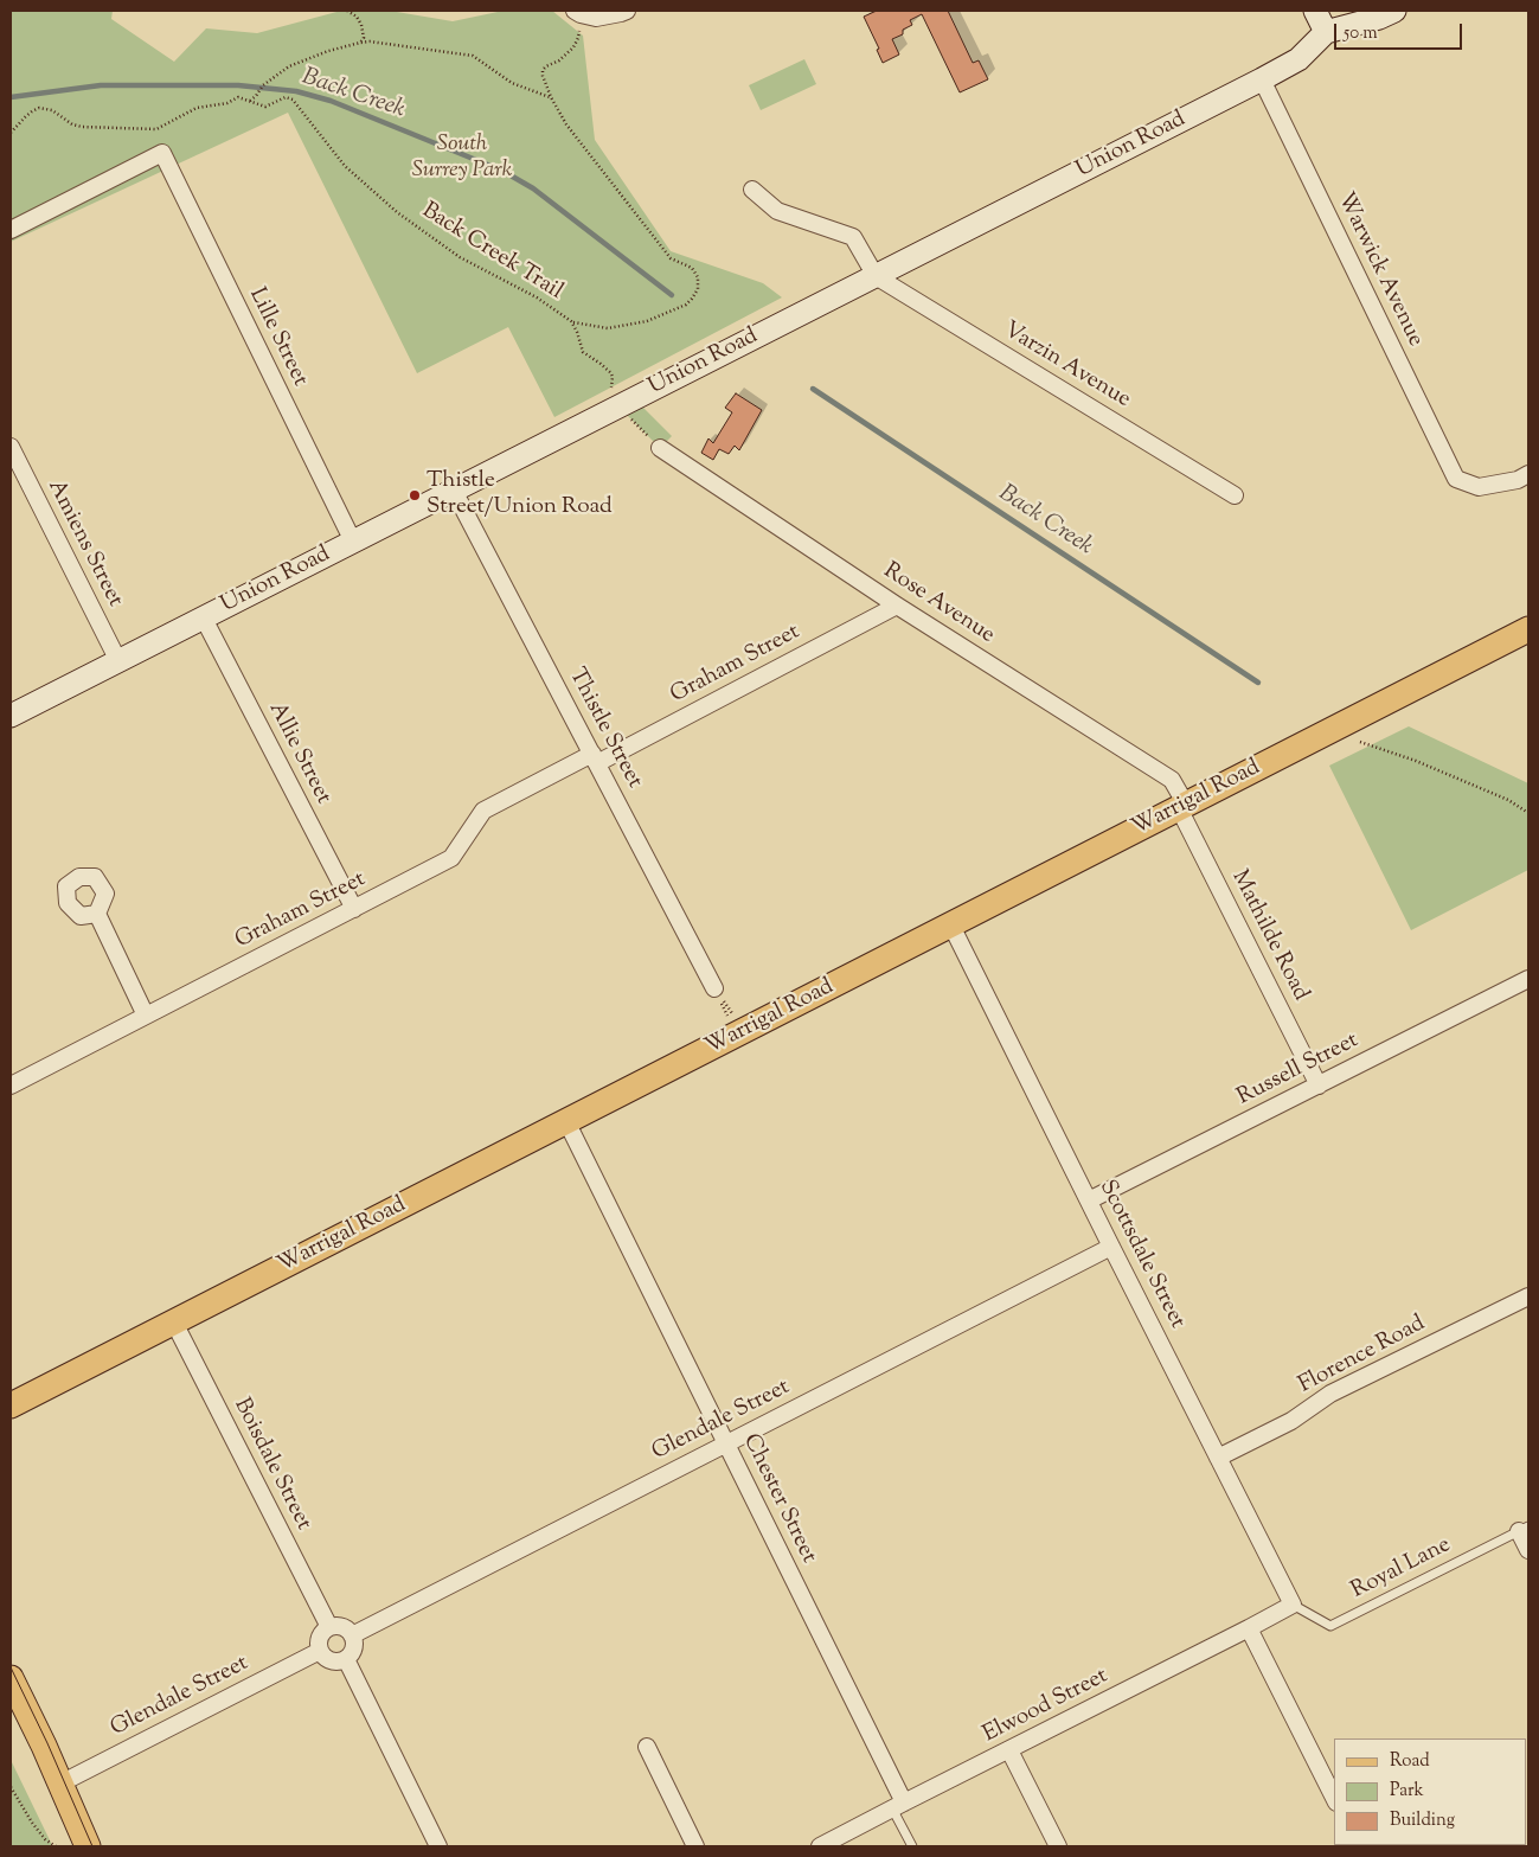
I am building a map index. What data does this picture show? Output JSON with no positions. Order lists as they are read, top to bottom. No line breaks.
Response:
{"streets":{"main road":["Warrigal Road"],"street":["Union Road","Warwick Avenue","Lille Street","Varzin Avenue","Amiens Street","Rose Avenue","Graham Street","Thistle Street","Allie Street","Mathilde Road","Russell Street","Scottsdale Street","Florence Road","Glendale Street","Boisdale Street","Chester Street","Elwood Street"],"lane":["Royal Lane"],"path":["Back Creek Trail"]},"crossings":[["Union Road","Warwick Avenue"],["Union Road","Lille Street"],["Union Road","Varzin Avenue"],["Union Road","Amiens Street"],["Union Road","Thistle Street"],["Union Road","Allie Street"],["Rose Avenue","Graham Street"],["Rose Avenue","Warrigal Road"],["Rose Avenue","Mathilde Road"],["Graham Street","Thistle Street"],["Graham Street","Allie Street"],["Warrigal Road","Mathilde Road"],["Warrigal Road","Scottsdale Street"],["Warrigal Road","Boisdale Street"],["Warrigal Road","Chester Street"],["Mathilde Road","Russell Street"],["Russell Street","Scottsdale Street"],["Scottsdale Street","Florence Road"],["Scottsdale Street","Glendale Street"],["Scottsdale Street","Royal Lane"],["Scottsdale Street","Elwood Street"],["Glendale Street","Boisdale Street"],["Glendale Street","Chester Street"],["Chester Street","Elwood Street"],["Royal Lane","Elwood Street"]],"water":["Back Creek"],"parks":["South Surrey Park"],"places":["Thistle Street/Union Road"],"legend":["Road","Park","Building"],"scale_bar":"50 m"}
